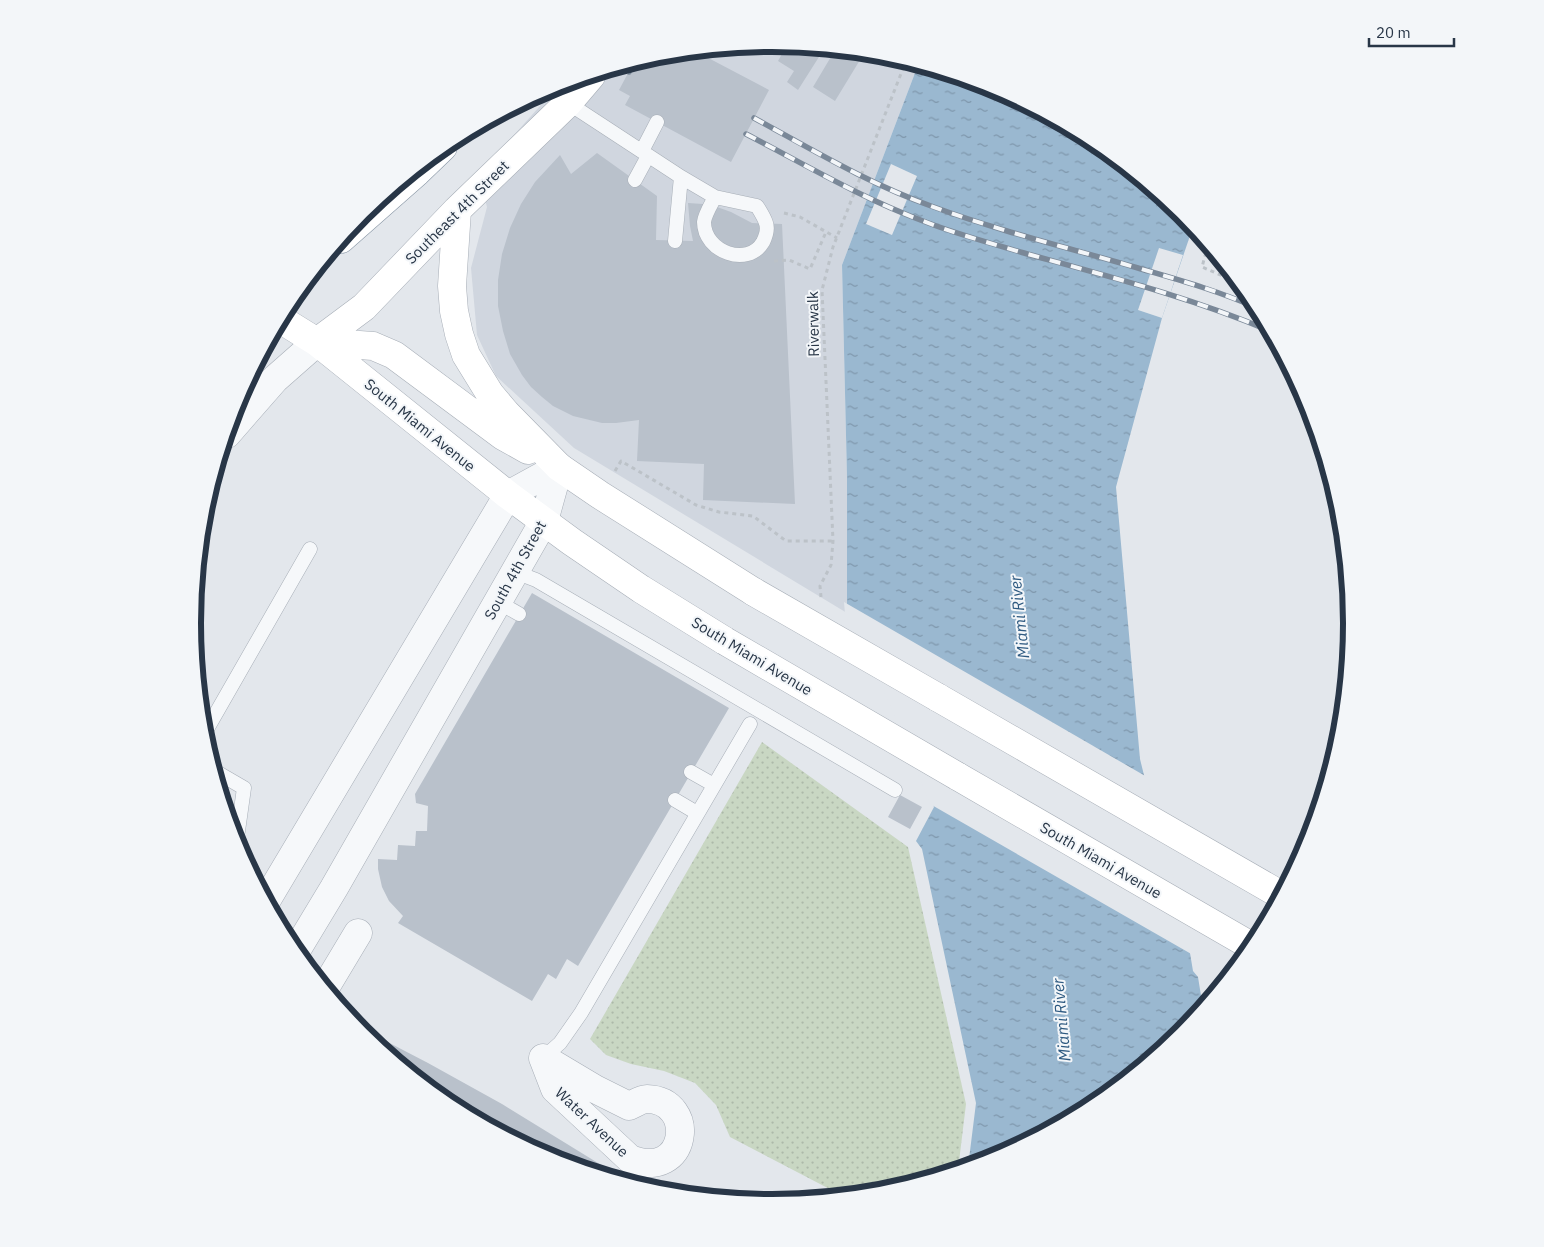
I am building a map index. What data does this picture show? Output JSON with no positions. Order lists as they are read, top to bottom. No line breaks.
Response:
{"streets":{"main road":["Southeast 4th Street","South Miami Avenue"],"street":["South 4th Street","Water Avenue"],"path":["Riverwalk"]},"crossings":[["Southeast 4th Street","South Miami Avenue"],["South Miami Avenue","South 4th Street"]],"water":["Miami River"],"scale_bar":"20 m"}
